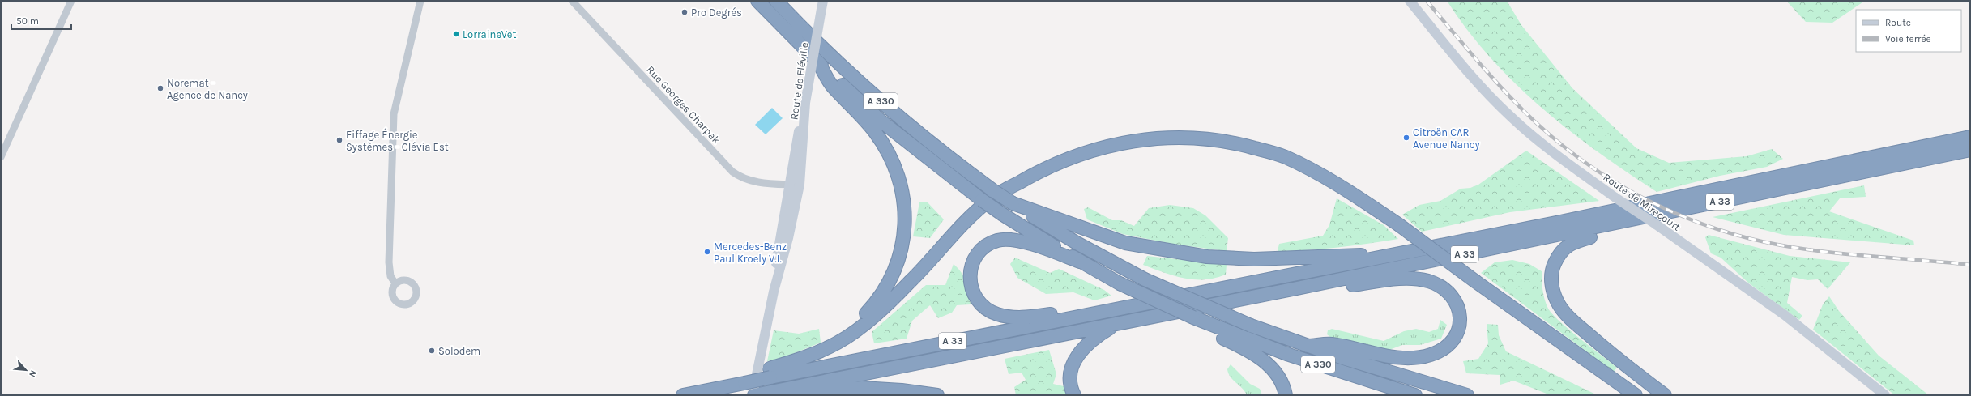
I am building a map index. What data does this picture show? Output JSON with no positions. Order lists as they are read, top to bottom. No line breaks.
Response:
{"streets":{"highway":["A 330","A 33"],"main road":["Route de Fléville","Route de Mirecourt"],"street":["Rue Georges Charpak"]},"crossings":[["Route de Fléville","Rue Georges Charpak"],["Route de Fléville","A 33"]],"places":["Pro Degrés","LorraineVet","Noremat - Agence de Nancy","Citroën CAR Avenue Nancy","Eiffage Énergie Systèmes - Clévia Est","Mercedes-Benz Paul Kroely V.I.","Solodem"],"legend":["Route","Voie ferrée"],"scale_bar":"50 m","north":"bottom right"}
